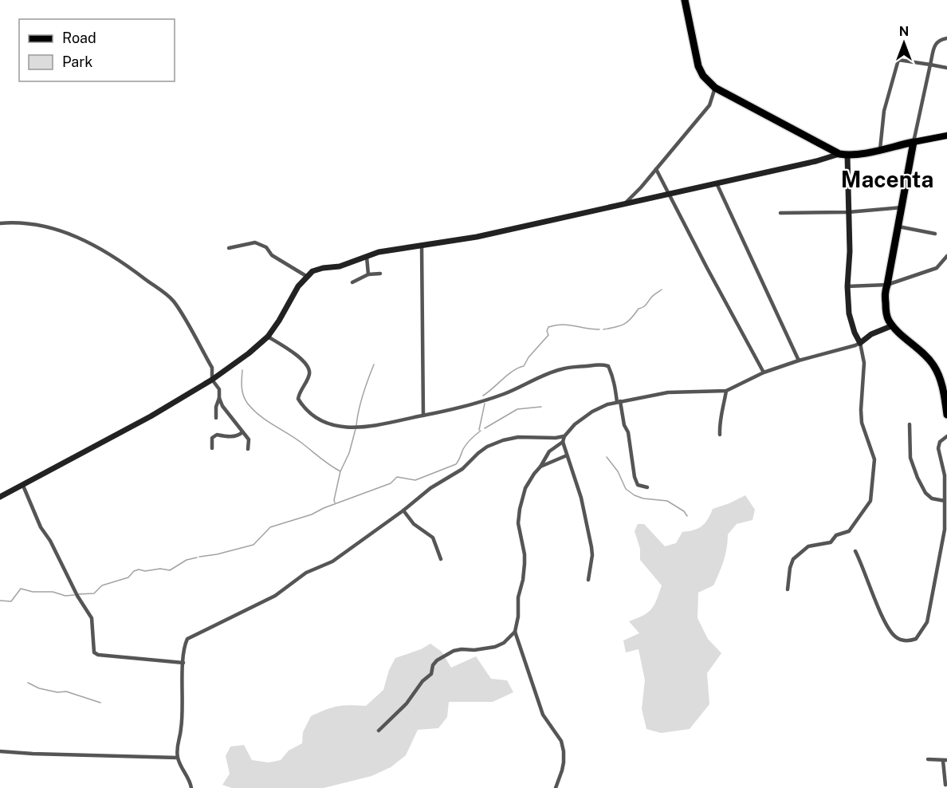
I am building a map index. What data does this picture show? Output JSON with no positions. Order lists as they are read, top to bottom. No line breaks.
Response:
{"districts":["Macenta"],"legend":["Road","Park"],"north":"top"}
